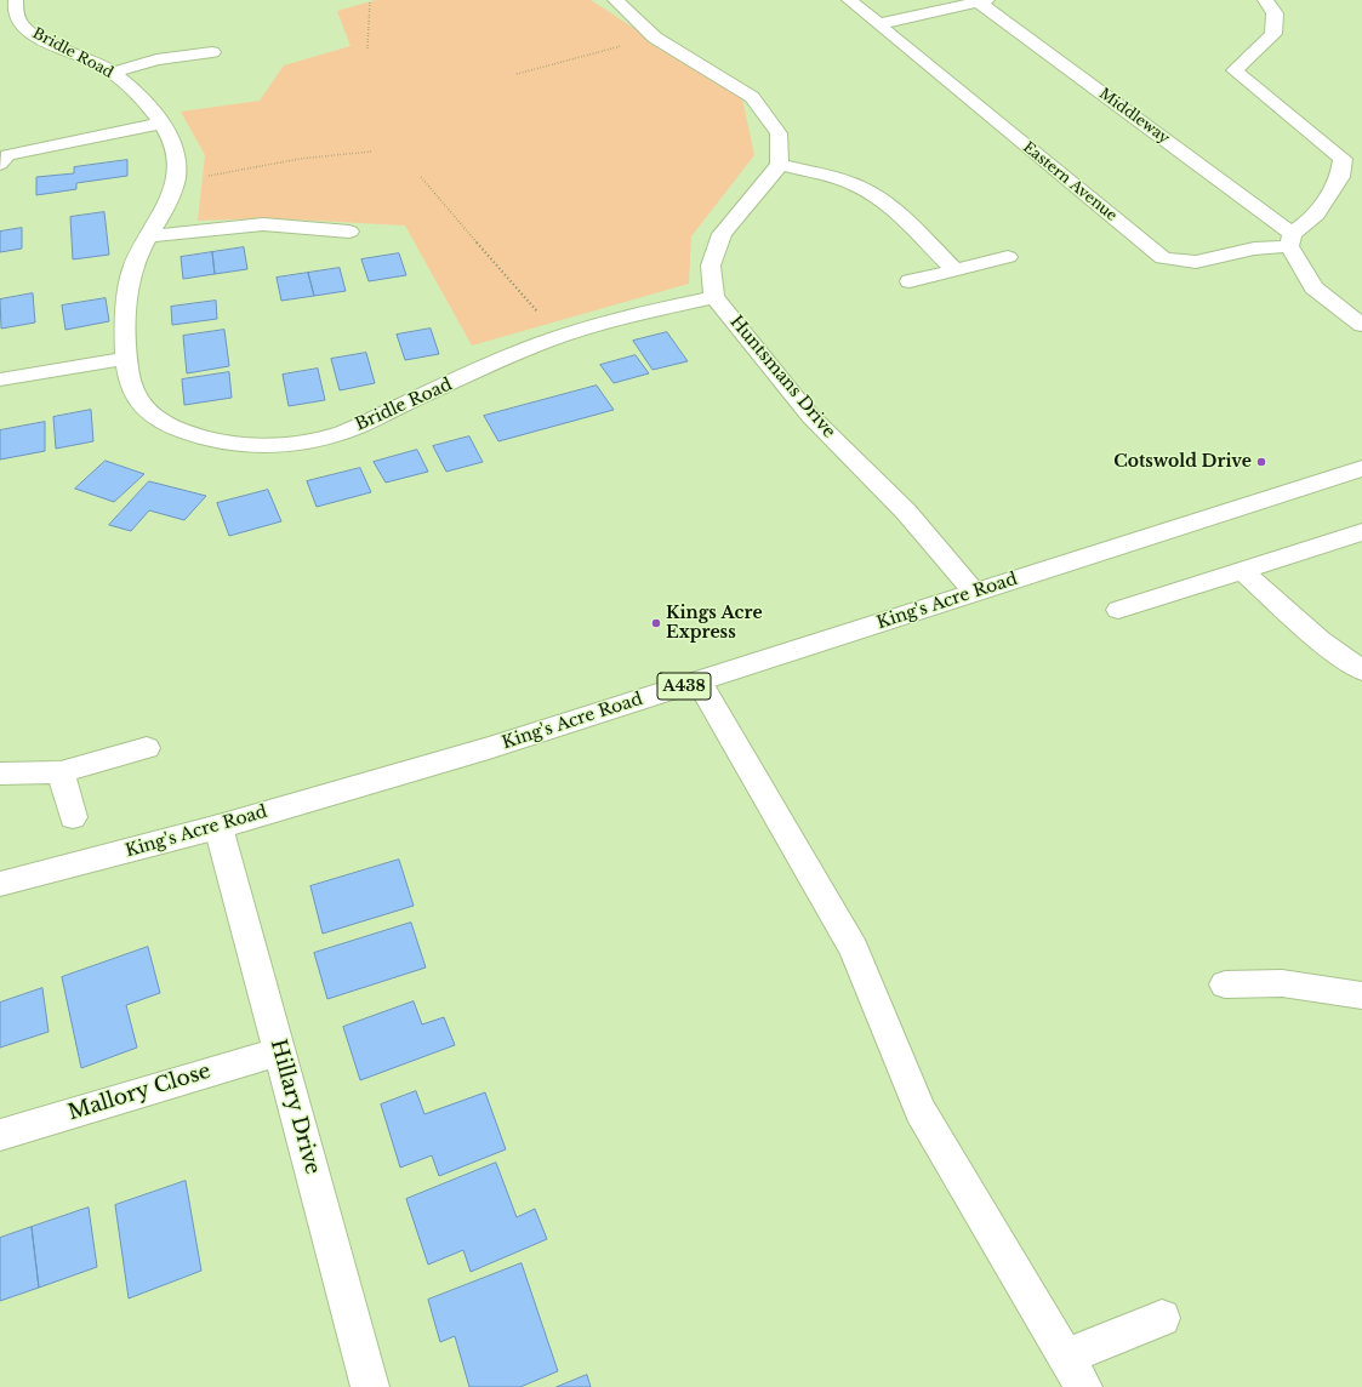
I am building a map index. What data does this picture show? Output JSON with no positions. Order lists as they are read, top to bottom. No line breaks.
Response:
{"streets":{"main road":["Bridle Road","Middleway","Eastern Avenue","Huntsmans Drive","King's Acre Road","A438","Mallory Close","Hillary Drive"]},"crossings":[["Bridle Road","Huntsmans Drive"],["Middleway","Eastern Avenue"],["Huntsmans Drive","King's Acre Road"],["King's Acre Road","Hillary Drive"],["Mallory Close","Hillary Drive"]],"places":["Cotswold Drive","Kings Acre Express"]}
